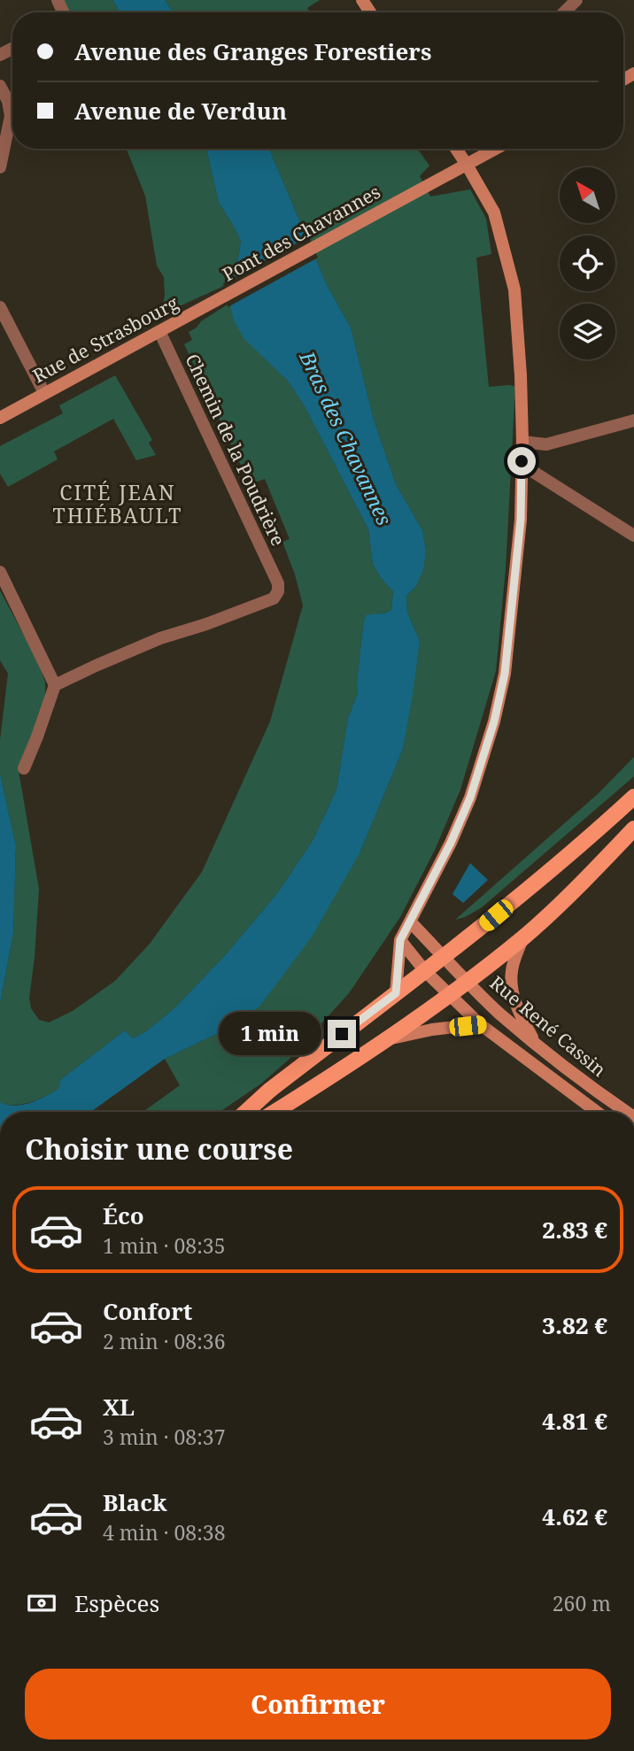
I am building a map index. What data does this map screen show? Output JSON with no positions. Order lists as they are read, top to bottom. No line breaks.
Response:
{"streets":{"main road":["Pont des Chavannes","Rue de Strasbourg","Rue René Cassin"],"street":["Chemin de la Poudrière"]},"crossings":[["Pont des Chavannes","Rue de Strasbourg"],["Rue de Strasbourg","Chemin de la Poudrière"]],"districts":["CITÉ JEAN THIÉBAULT"],"water":["Bras des Chavannes"],"north":"top left","page":{"banner":["Avenue des Granges Forestiers","Avenue de Verdun"],"bubble":"1 min","heading":"Choisir une course","list":[{"name":"Éco","note":"1 min · 08:35","value":"2.83 €"},{"name":"Confort","note":"2 min · 08:36","value":"3.82 €"},{"name":"XL","note":"3 min · 08:37","value":"4.81 €"},{"name":"Black","note":"4 min · 08:38","value":"4.62 €"}],"pay":["Espèces","260 m"],"buttons":"Confirmer"}}
